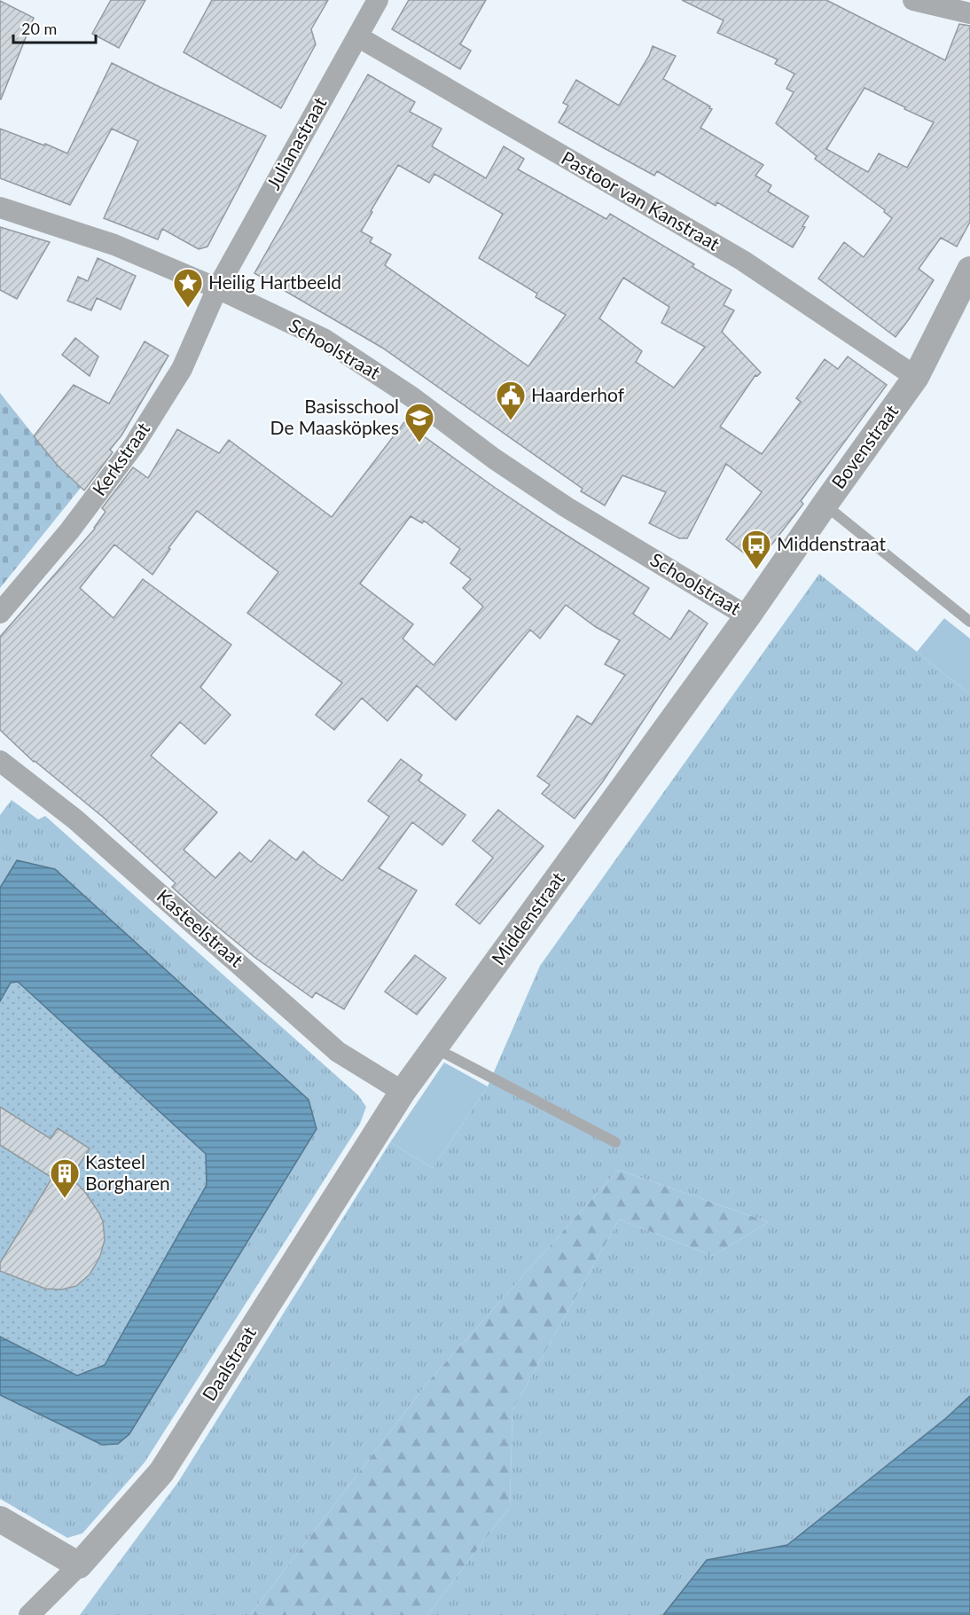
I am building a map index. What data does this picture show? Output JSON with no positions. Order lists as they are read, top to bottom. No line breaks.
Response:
{"streets":{"street":["Julianastraat","Pastoor van Kanstraat","Schoolstraat","Bovenstraat","Kerkstraat","Middenstraat","Kasteelstraat","Daalstraat"]},"crossings":[["Julianastraat","Pastoor van Kanstraat"],["Julianastraat","Schoolstraat"],["Julianastraat","Kerkstraat"],["Pastoor van Kanstraat","Bovenstraat"],["Schoolstraat","Bovenstraat"],["Schoolstraat","Kerkstraat"],["Schoolstraat","Middenstraat"],["Bovenstraat","Middenstraat"],["Middenstraat","Kasteelstraat"],["Middenstraat","Daalstraat"],["Kasteelstraat","Daalstraat"]],"places":{"place":["Heilig Hartbeeld"],"public building":["Haarderhof"],"school or university":["Basisschool De Maasköpkes"],"bus stop":["Middenstraat"],"building":["Kasteel Borgharen"]},"scale_bar":"20 m"}
